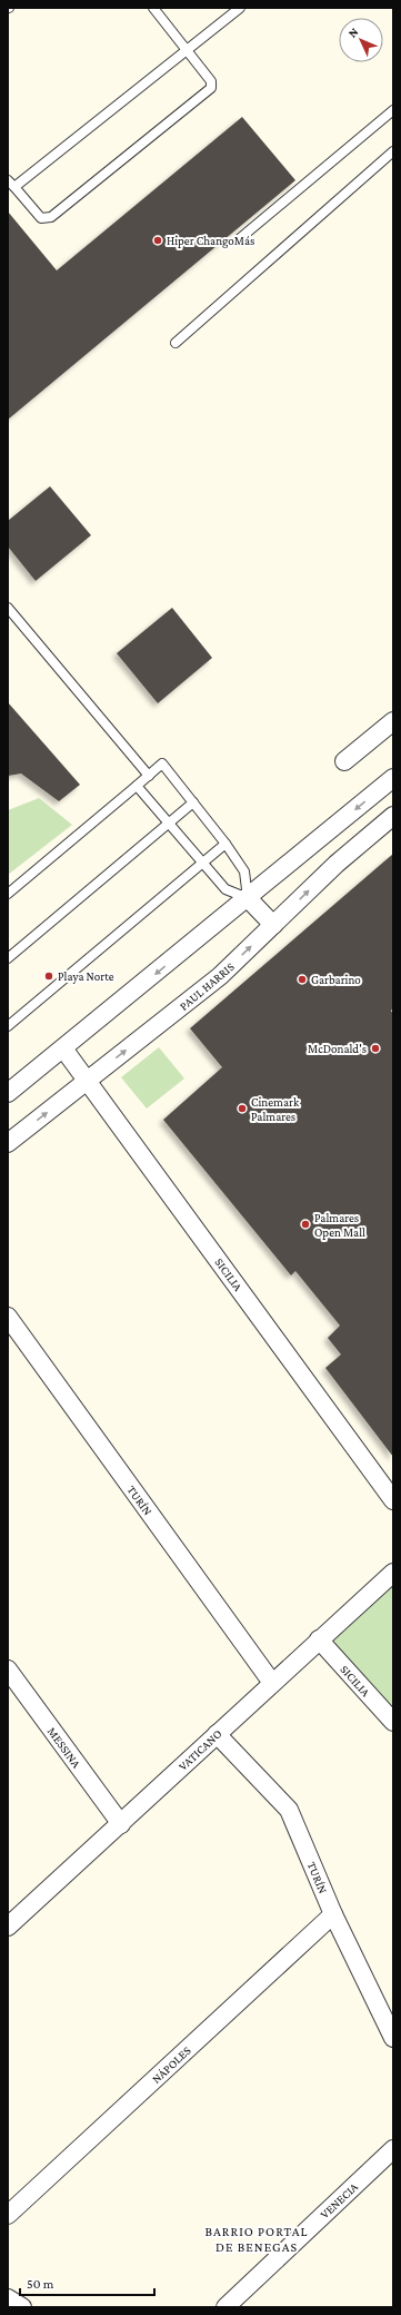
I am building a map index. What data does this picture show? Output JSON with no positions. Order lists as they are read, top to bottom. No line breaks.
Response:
{"streets":{"street":["PAUL HARRIS","SICILIA","TURÍN","MESSINA","VATICANO","NÁPOLES","VENECIA"]},"crossings":[["PAUL HARRIS","SICILIA"],["SICILIA","VATICANO"],["TURÍN","VATICANO"],["TURÍN","NÁPOLES"],["MESSINA","VATICANO"]],"districts":["BARRIO PORTAL DE BENEGAS"],"places":["Hiper ChangoMás","Playa Norte","Garbarino","McDonald's","Cinemark Palmares","Palmares Open Mall"],"scale_bar":"50 m","north":"top left"}
